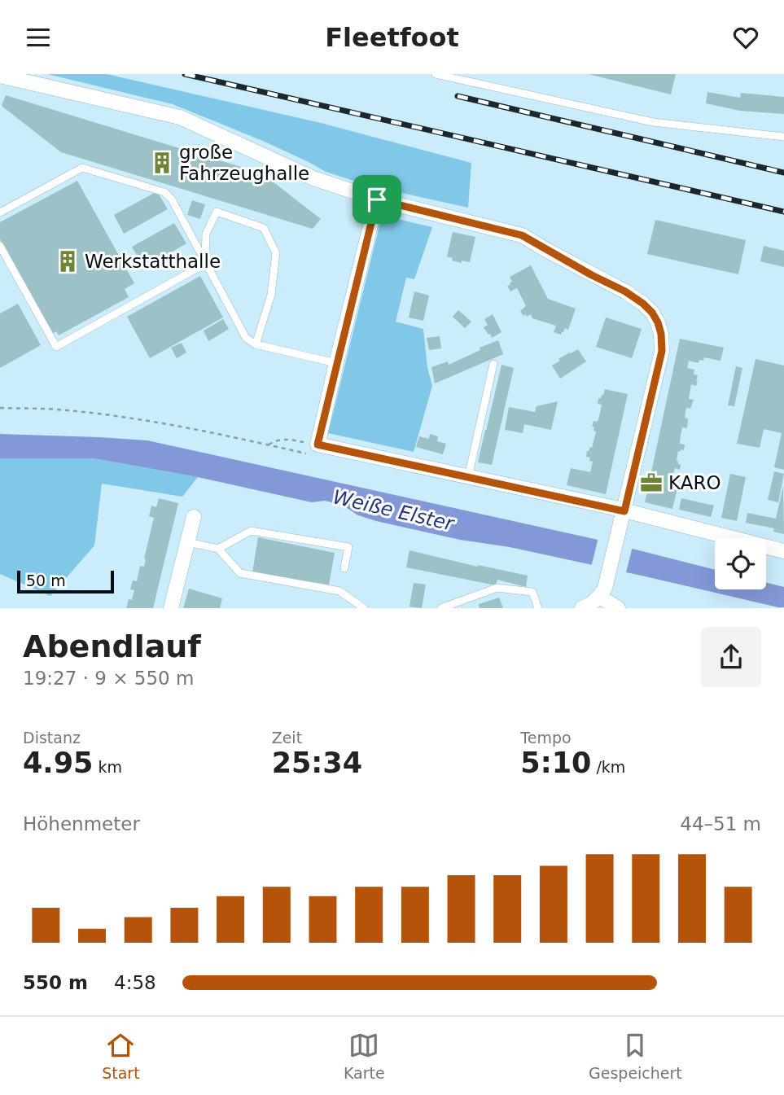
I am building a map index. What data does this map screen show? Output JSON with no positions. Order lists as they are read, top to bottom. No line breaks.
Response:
{"water":["Weiße Elster"],"places":{"building":["große Fahrzeughalle","Werkstatthalle"],"office":["KARO"]},"scale_bar":"50 m","page":{"header":"Fleetfoot","scale":"50 m","heading":["Abendlauf","19:27 · 9 × 550 m"],"stats":[["Distanz","4.95 km"],["Zeit","25:34"],["Tempo","5:10 /km"]],"chart":["Höhenmeter","44–51 m"],"list":[{"name":"550 m","note":"4:58"}],"tabs":["Start","Karte","Gespeichert"]}}
